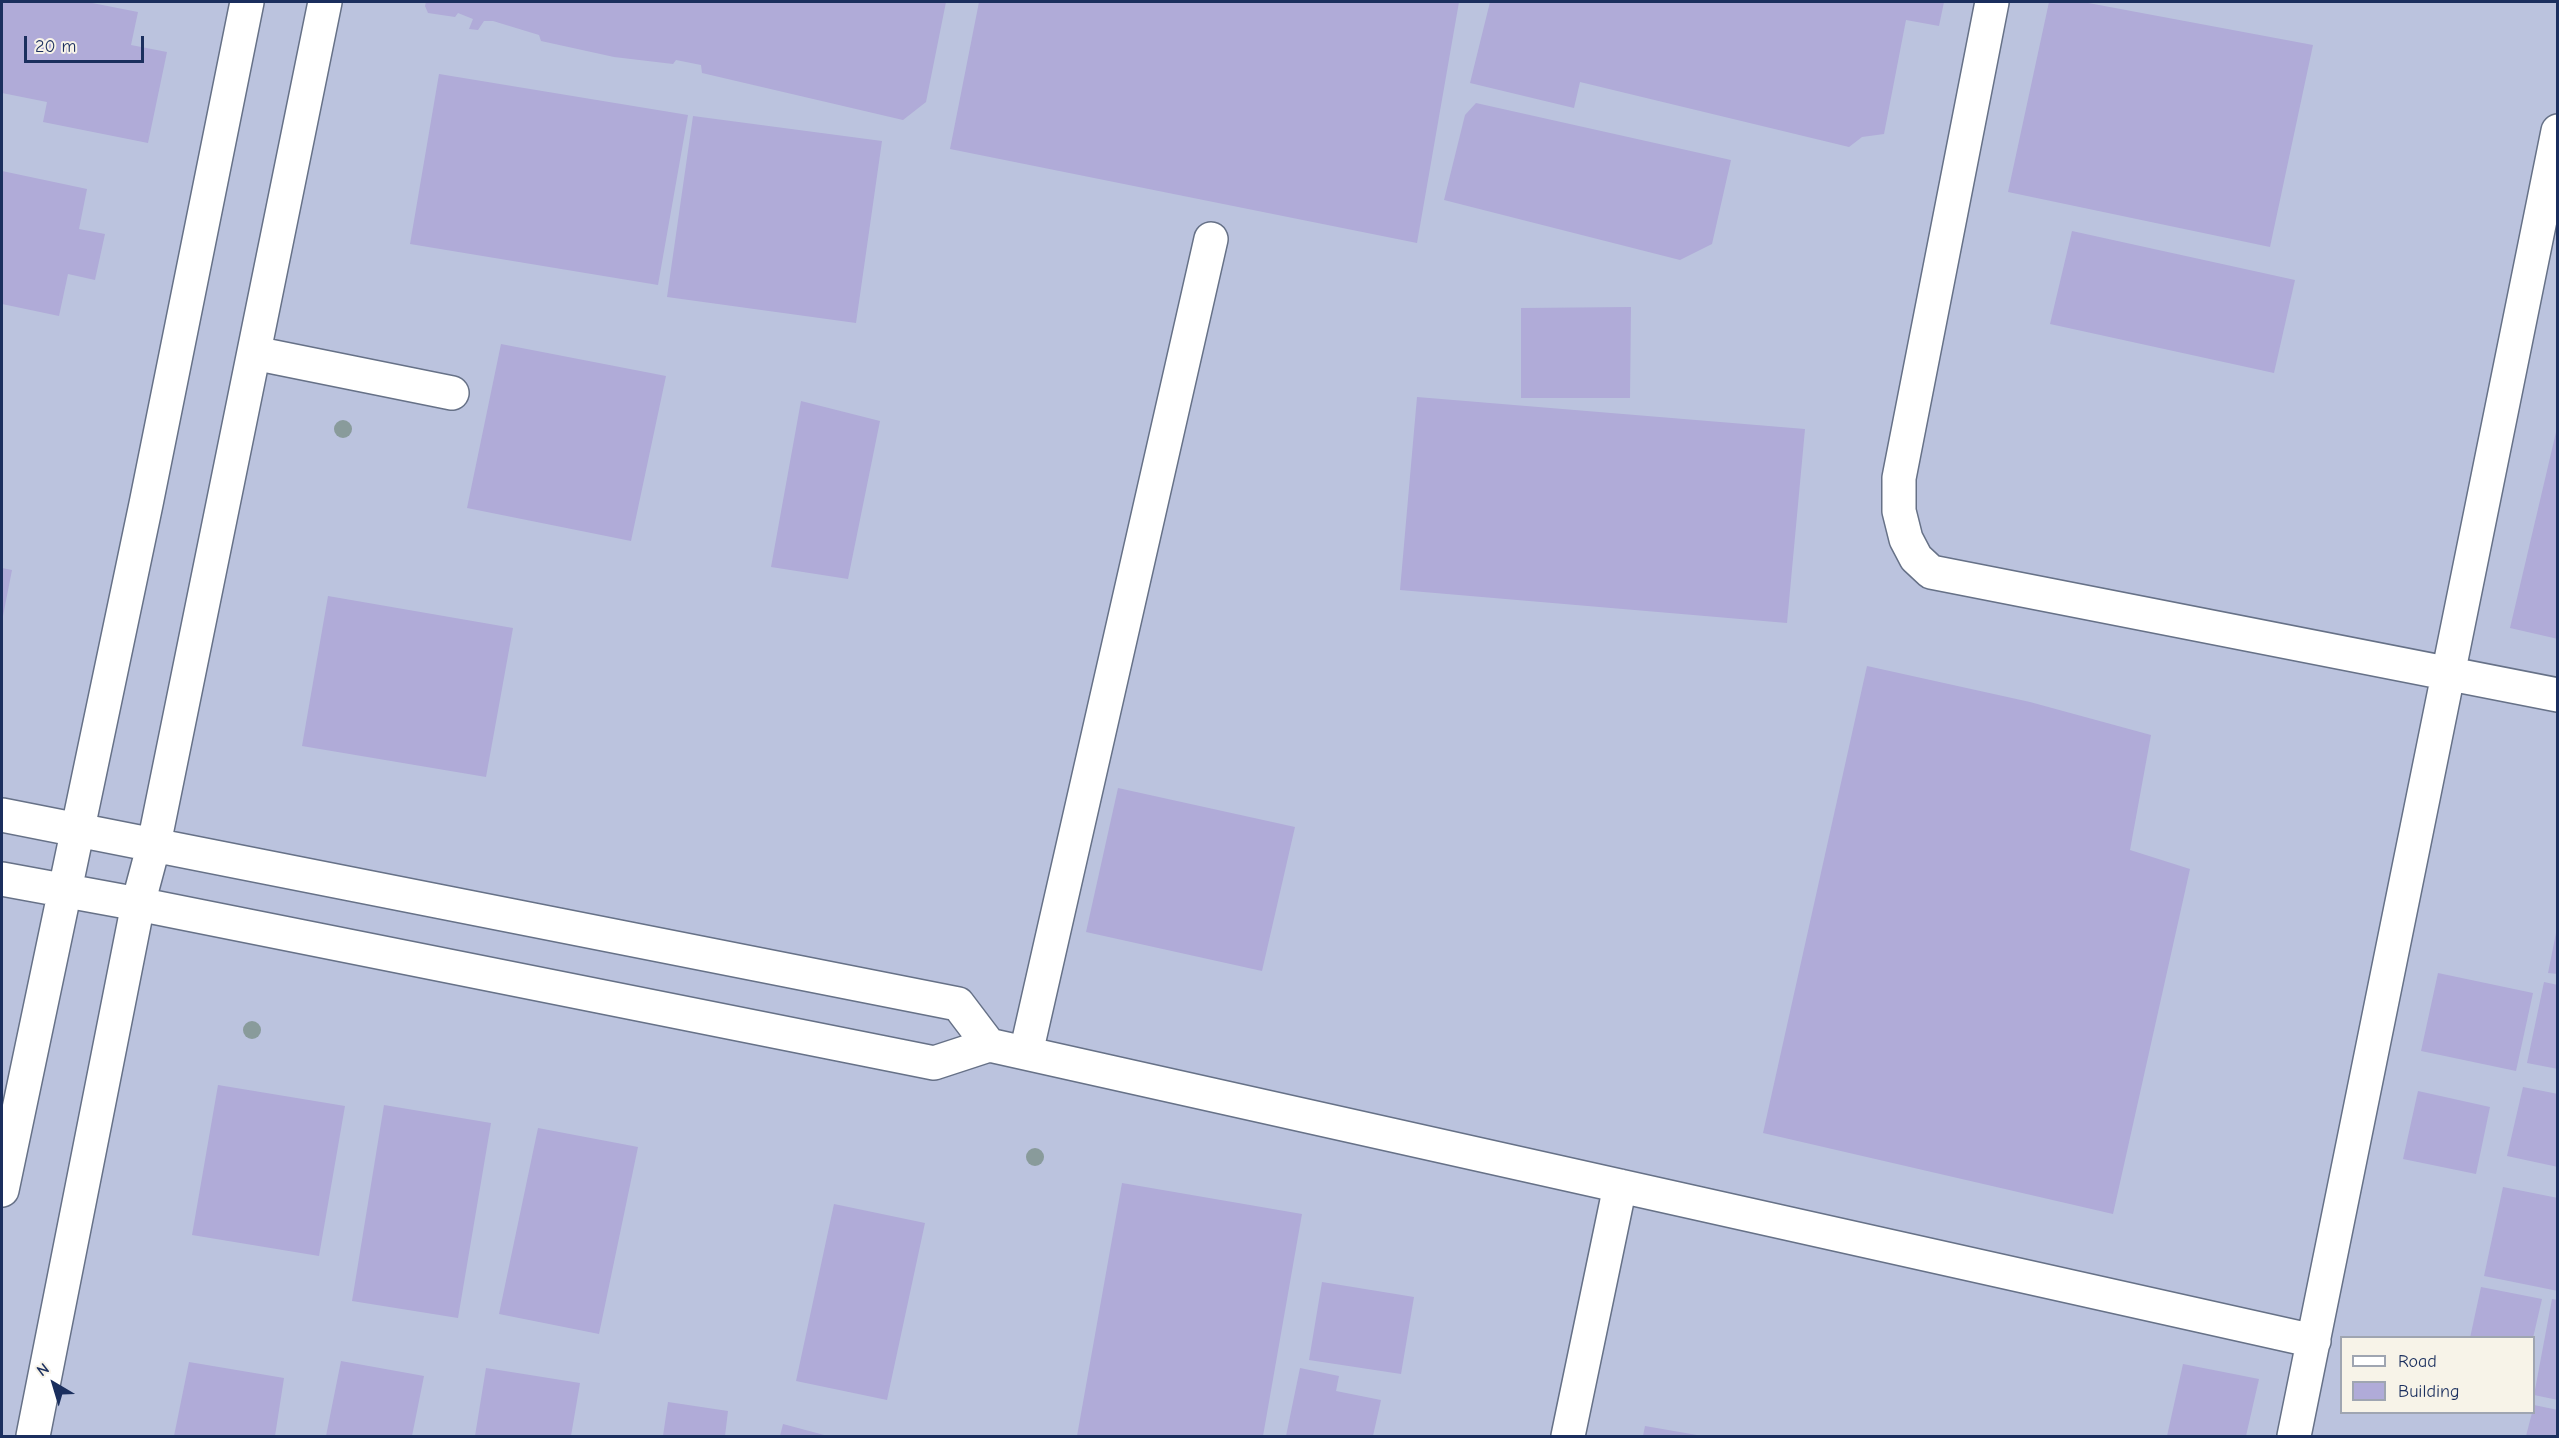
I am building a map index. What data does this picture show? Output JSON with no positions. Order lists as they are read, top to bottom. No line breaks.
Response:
{"legend":["Road","Building"],"scale_bar":"20 m","north":"top left"}
